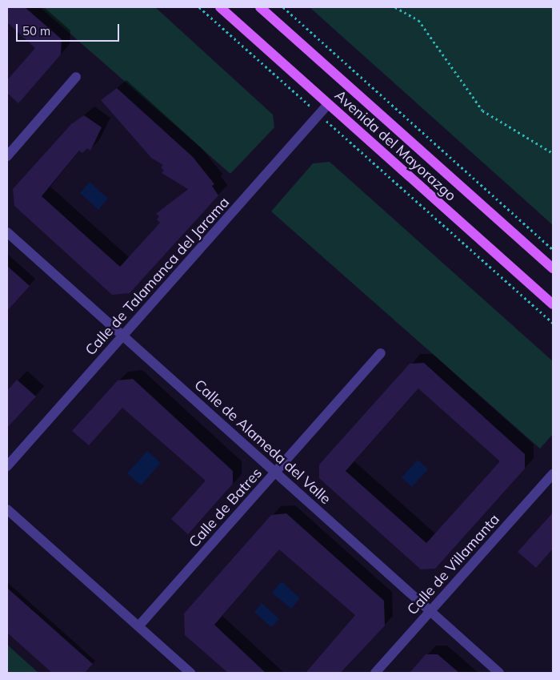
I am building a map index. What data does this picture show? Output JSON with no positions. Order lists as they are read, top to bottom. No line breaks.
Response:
{"streets":{"main road":["Avenida del Mayorazgo"],"street":["Calle de Talamanca del Jarama","Calle de Alameda del Valle","Calle de Batres","Calle de Villamanta"]},"crossings":[["Avenida del Mayorazgo","Calle de Talamanca del Jarama"],["Calle de Talamanca del Jarama","Calle de Alameda del Valle"],["Calle de Alameda del Valle","Calle de Batres"],["Calle de Alameda del Valle","Calle de Villamanta"]],"scale_bar":"50 m"}
